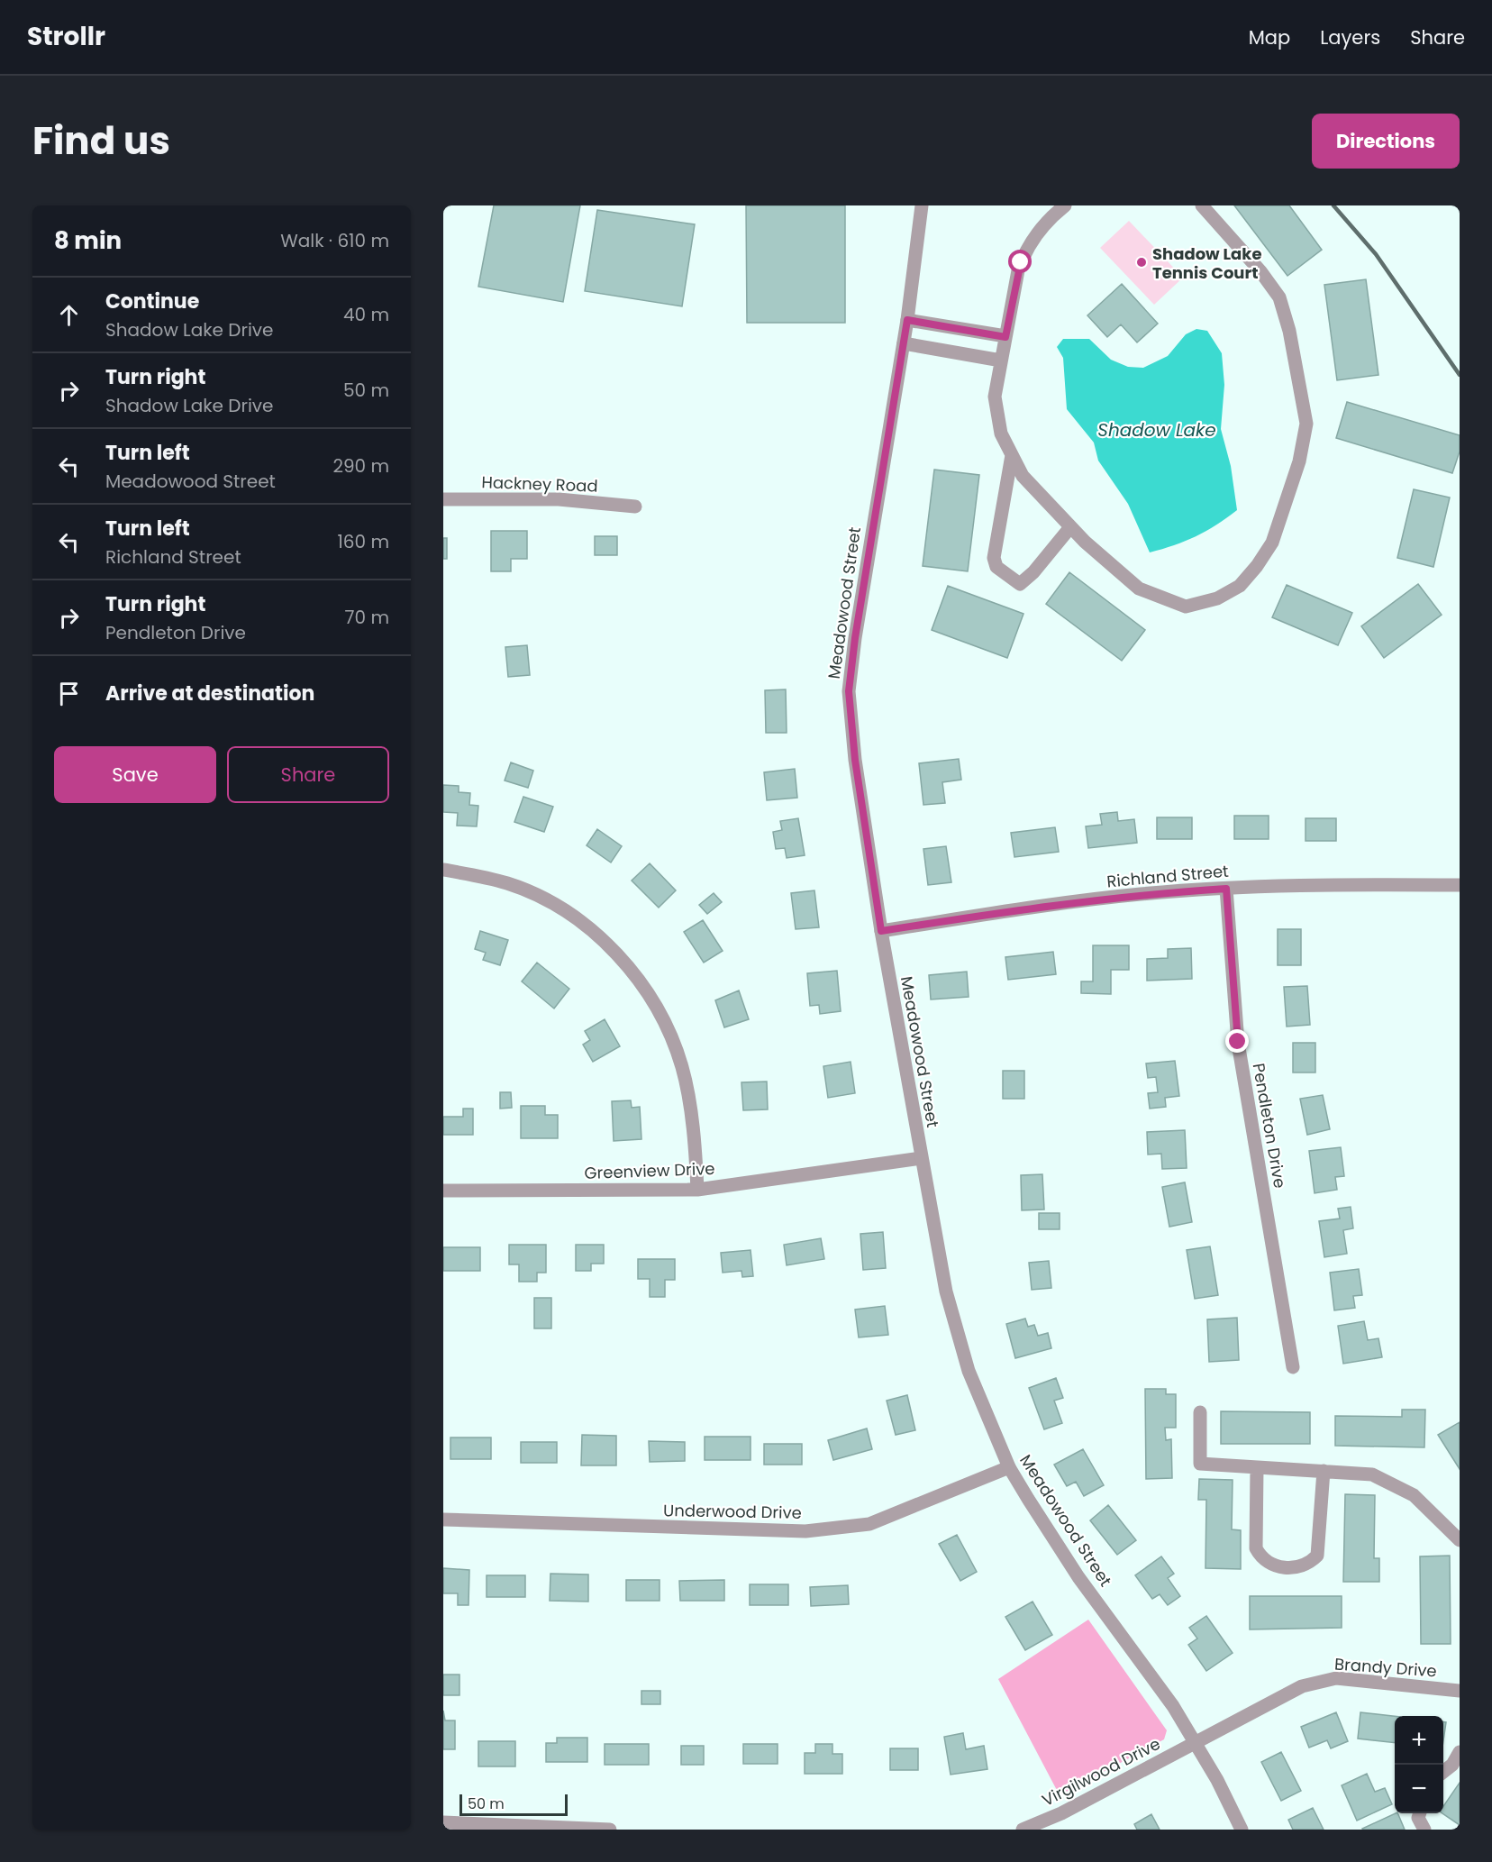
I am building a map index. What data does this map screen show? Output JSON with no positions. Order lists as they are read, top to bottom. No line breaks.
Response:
{"streets":{"street":["Hackney Road","Meadowood Street","Richland Street","Pendleton Drive","Greenview Drive","Underwood Drive","Brandy Drive","Virgilwood Drive"]},"crossings":[["Meadowood Street","Richland Street"],["Meadowood Street","Greenview Drive"],["Meadowood Street","Underwood Drive"],["Meadowood Street","Brandy Drive"],["Meadowood Street","Virgilwood Drive"],["Richland Street","Pendleton Drive"],["Brandy Drive","Virgilwood Drive"]],"water":["Shadow Lake"],"places":["Shadow Lake Tennis Court"],"scale_bar":"50 m","page":{"header":"Strollr","nav":["Map","Layers","Share"],"title":"Find us","buttons":["Directions",["Save","Share"]],"heading":["8 min","Walk · 610 m"],"list":[["Continue","Shadow Lake Drive","40 m"],["Turn right","Shadow Lake Drive","50 m"],["Turn left","Meadowood Street","290 m"],["Turn left","Richland Street","160 m"],["Turn right","Pendleton Drive","70 m"],"Arrive at destination"],"map_buttons":["+","−"],"scale":"50 m"}}
